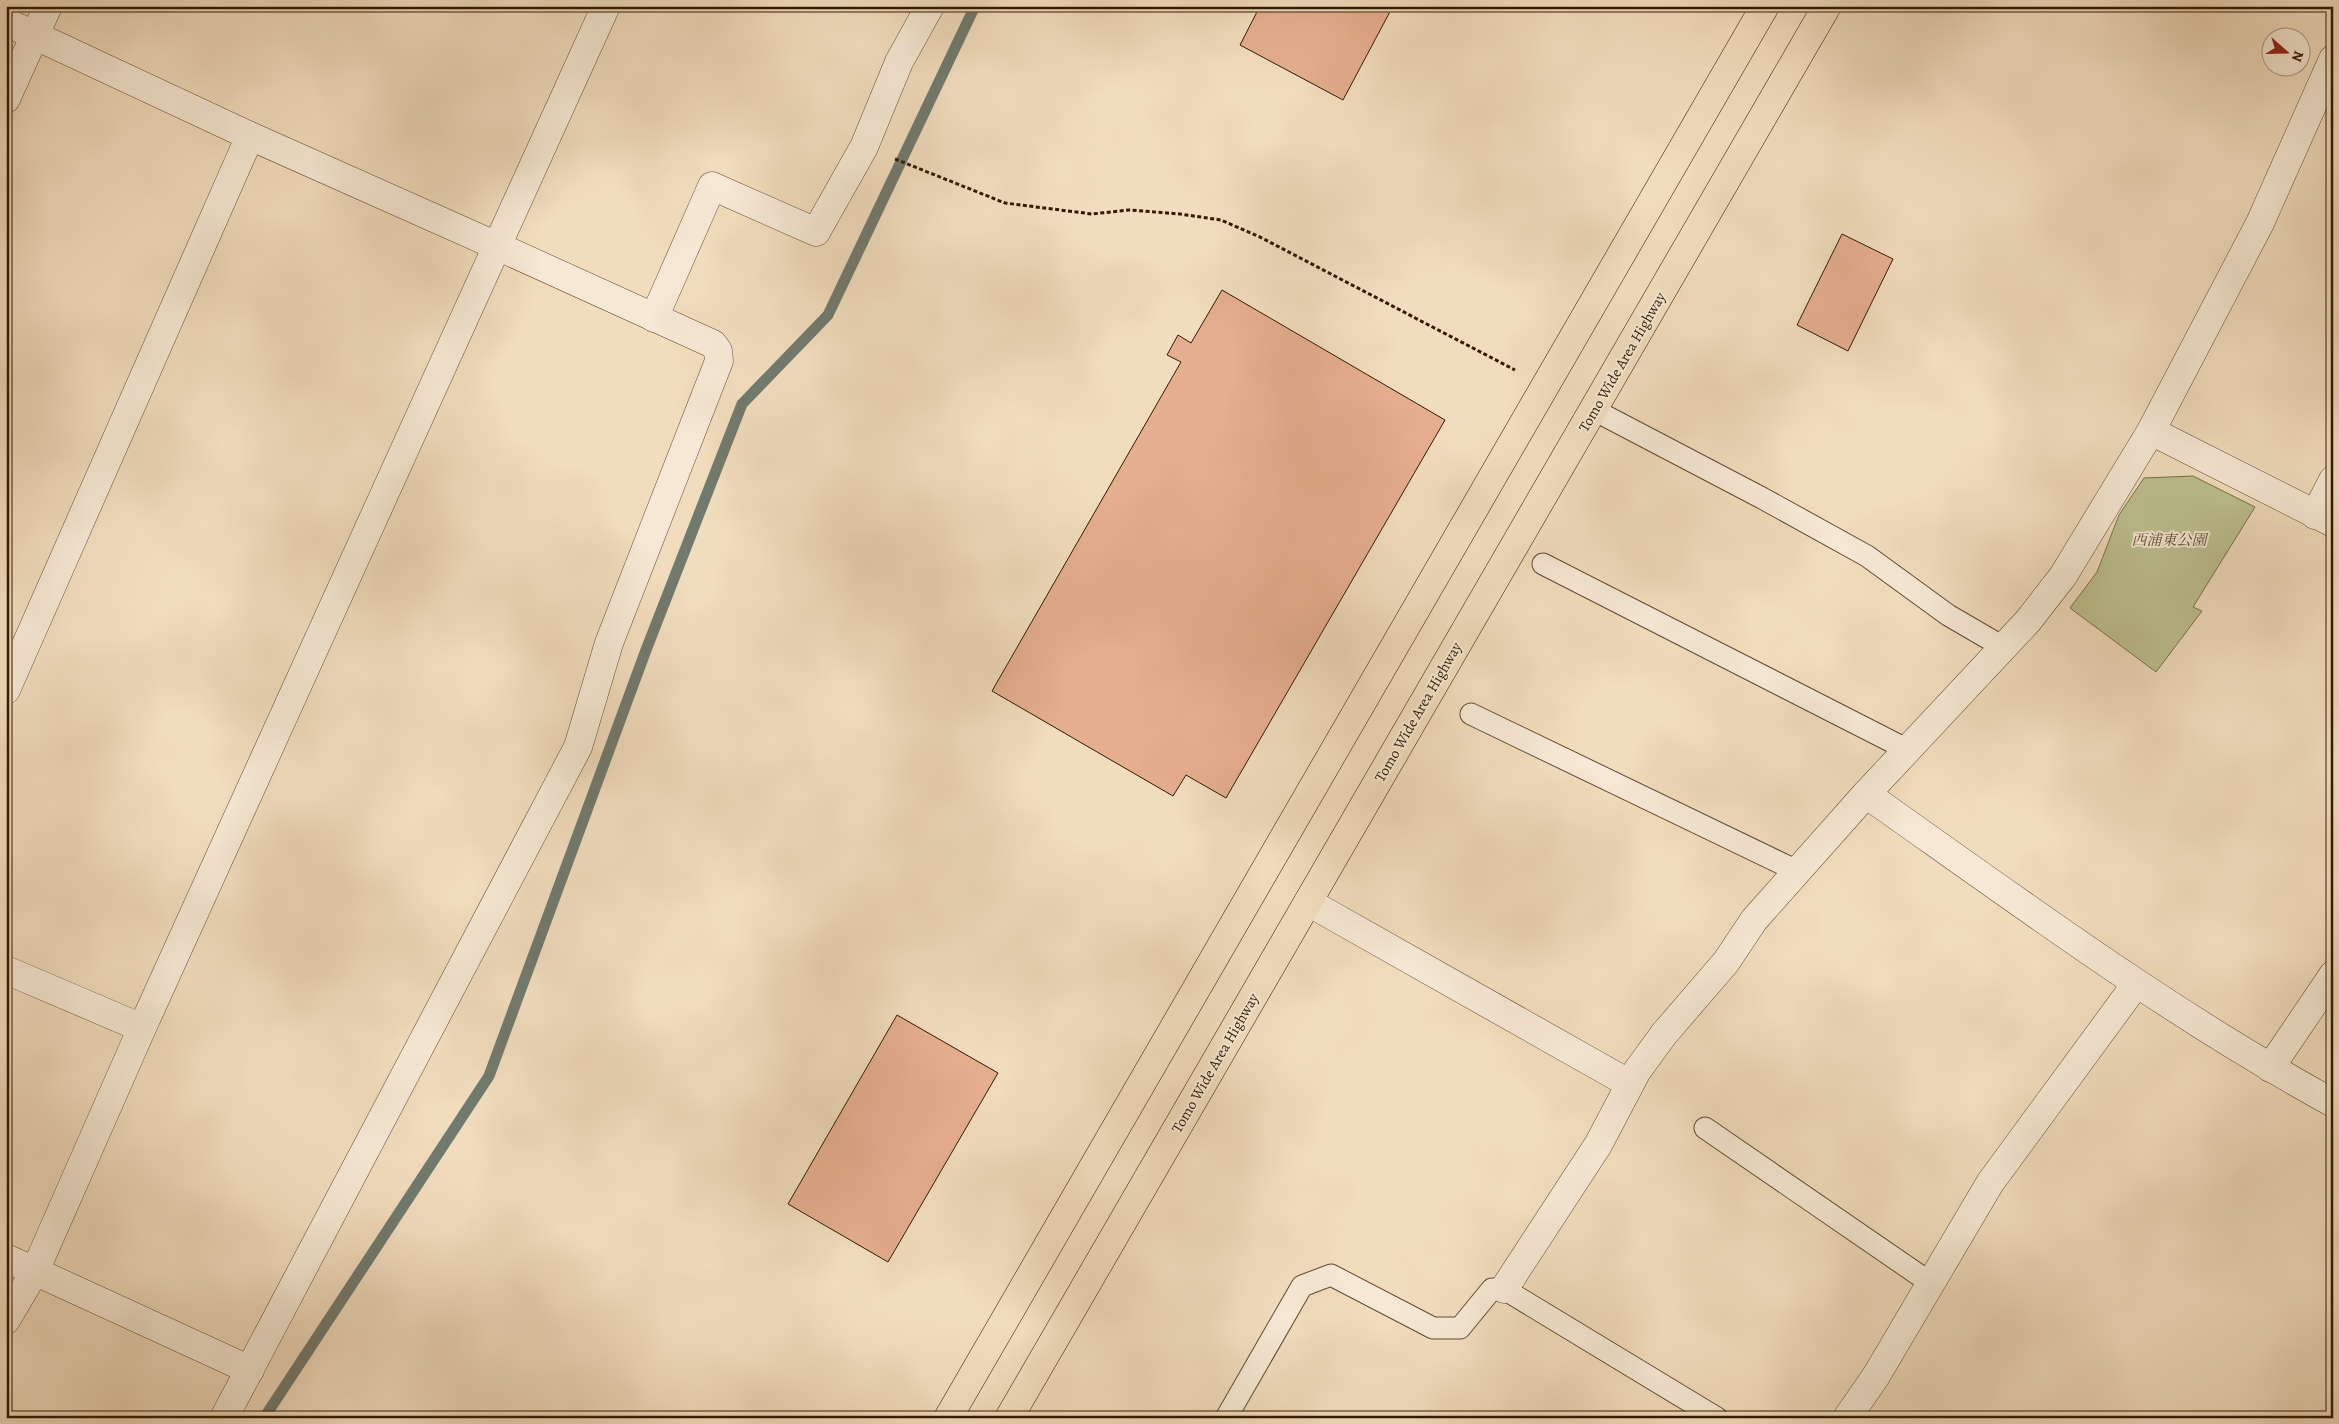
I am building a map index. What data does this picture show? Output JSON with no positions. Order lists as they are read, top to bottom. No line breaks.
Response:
{"streets":{"highway":["Tomo Wide Area Highway"]},"parks":["西浦東公園"],"north":"right"}
